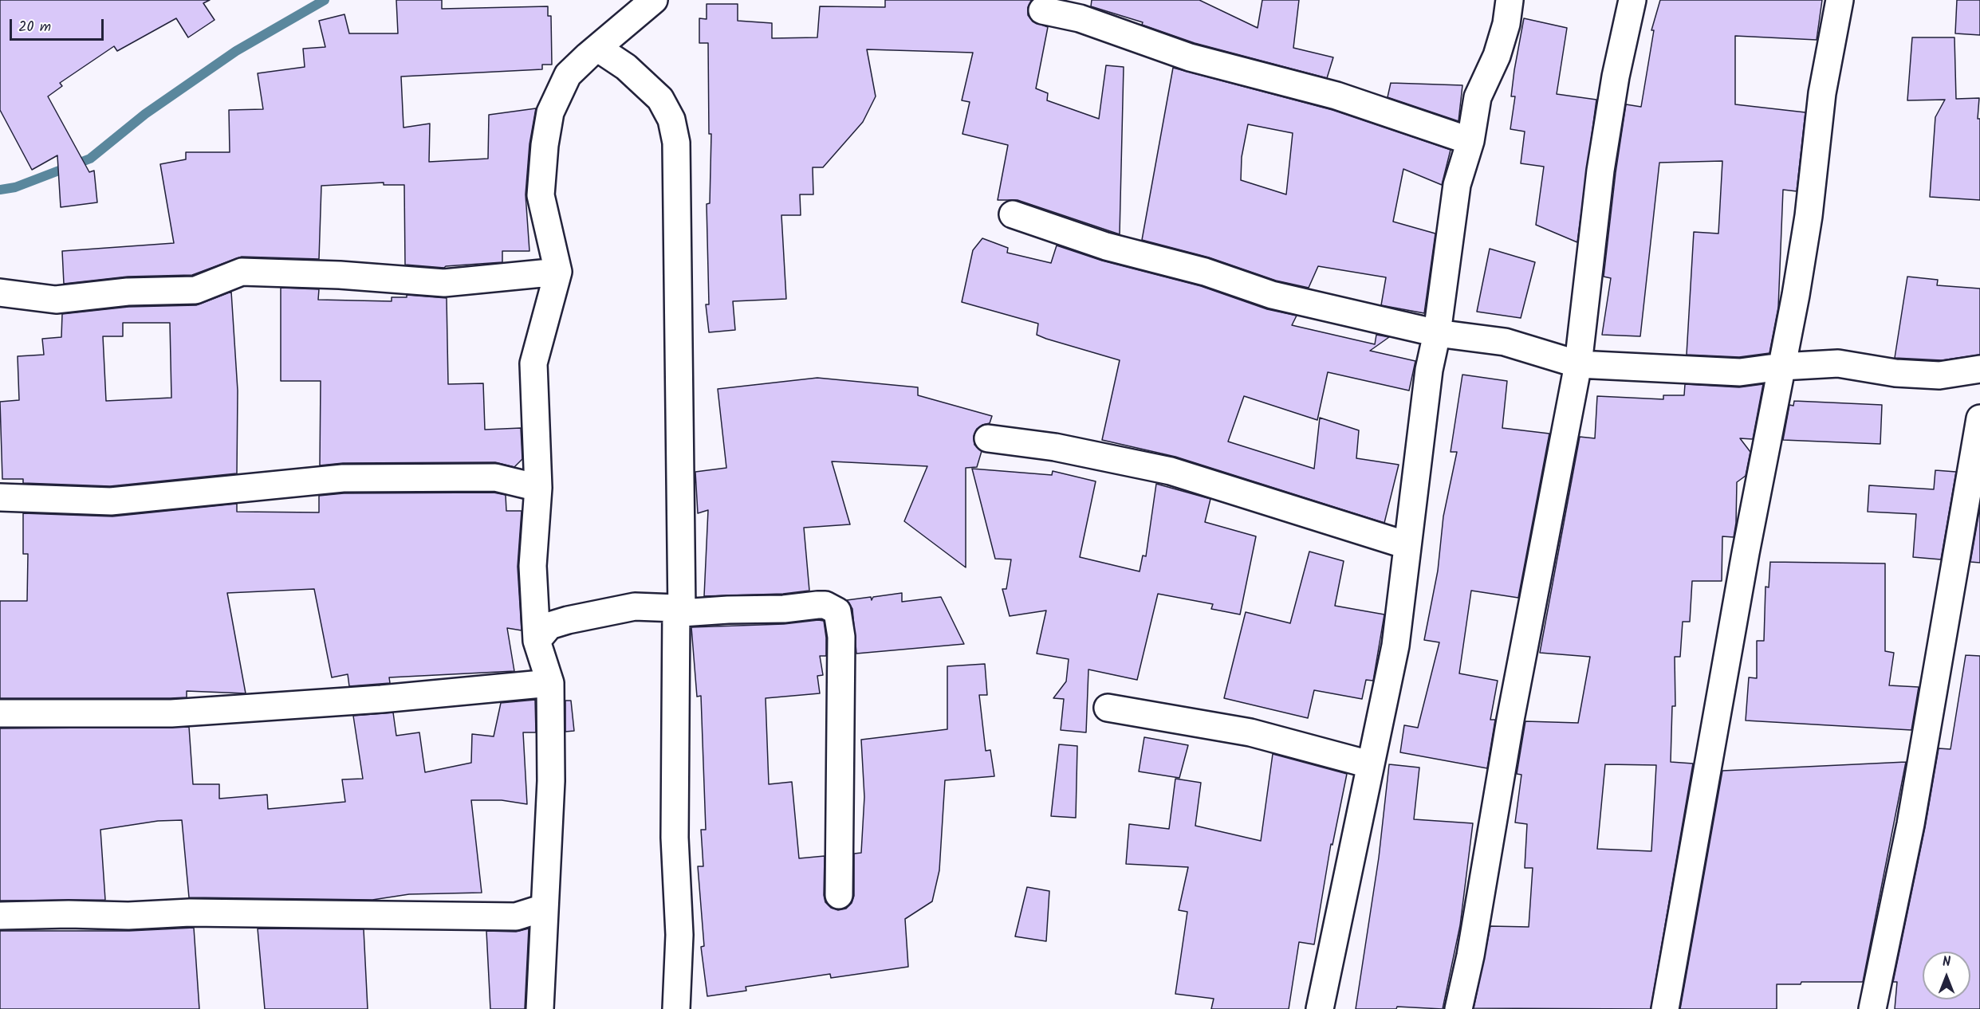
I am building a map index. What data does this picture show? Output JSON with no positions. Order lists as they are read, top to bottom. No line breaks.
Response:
{"scale_bar":"20 m","north":"top"}
